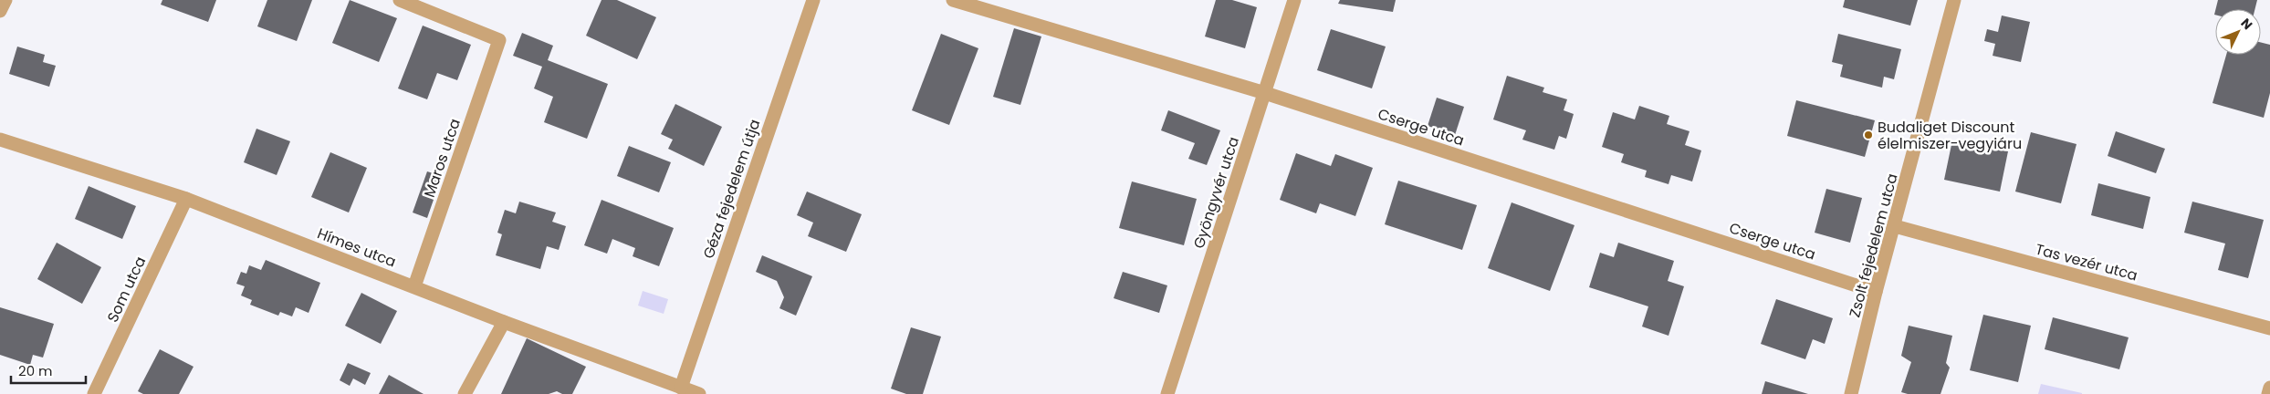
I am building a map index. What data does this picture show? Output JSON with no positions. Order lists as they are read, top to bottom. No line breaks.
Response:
{"streets":{"street":["Cserge utca","Maros utca","Géza fejedelem útja","Gyöngyvér utca","Zsolt fejedelem utca","Hímes utca","Tas vezér utca","Som utca"]},"crossings":[["Cserge utca","Gyöngyvér utca"],["Cserge utca","Zsolt fejedelem utca"],["Maros utca","Hímes utca"],["Géza fejedelem útja","Hímes utca"],["Zsolt fejedelem utca","Tas vezér utca"],["Hímes utca","Som utca"]],"places":["Budaliget Discount élelmiszer-vegyiáru"],"scale_bar":"20 m","north":"top right"}
